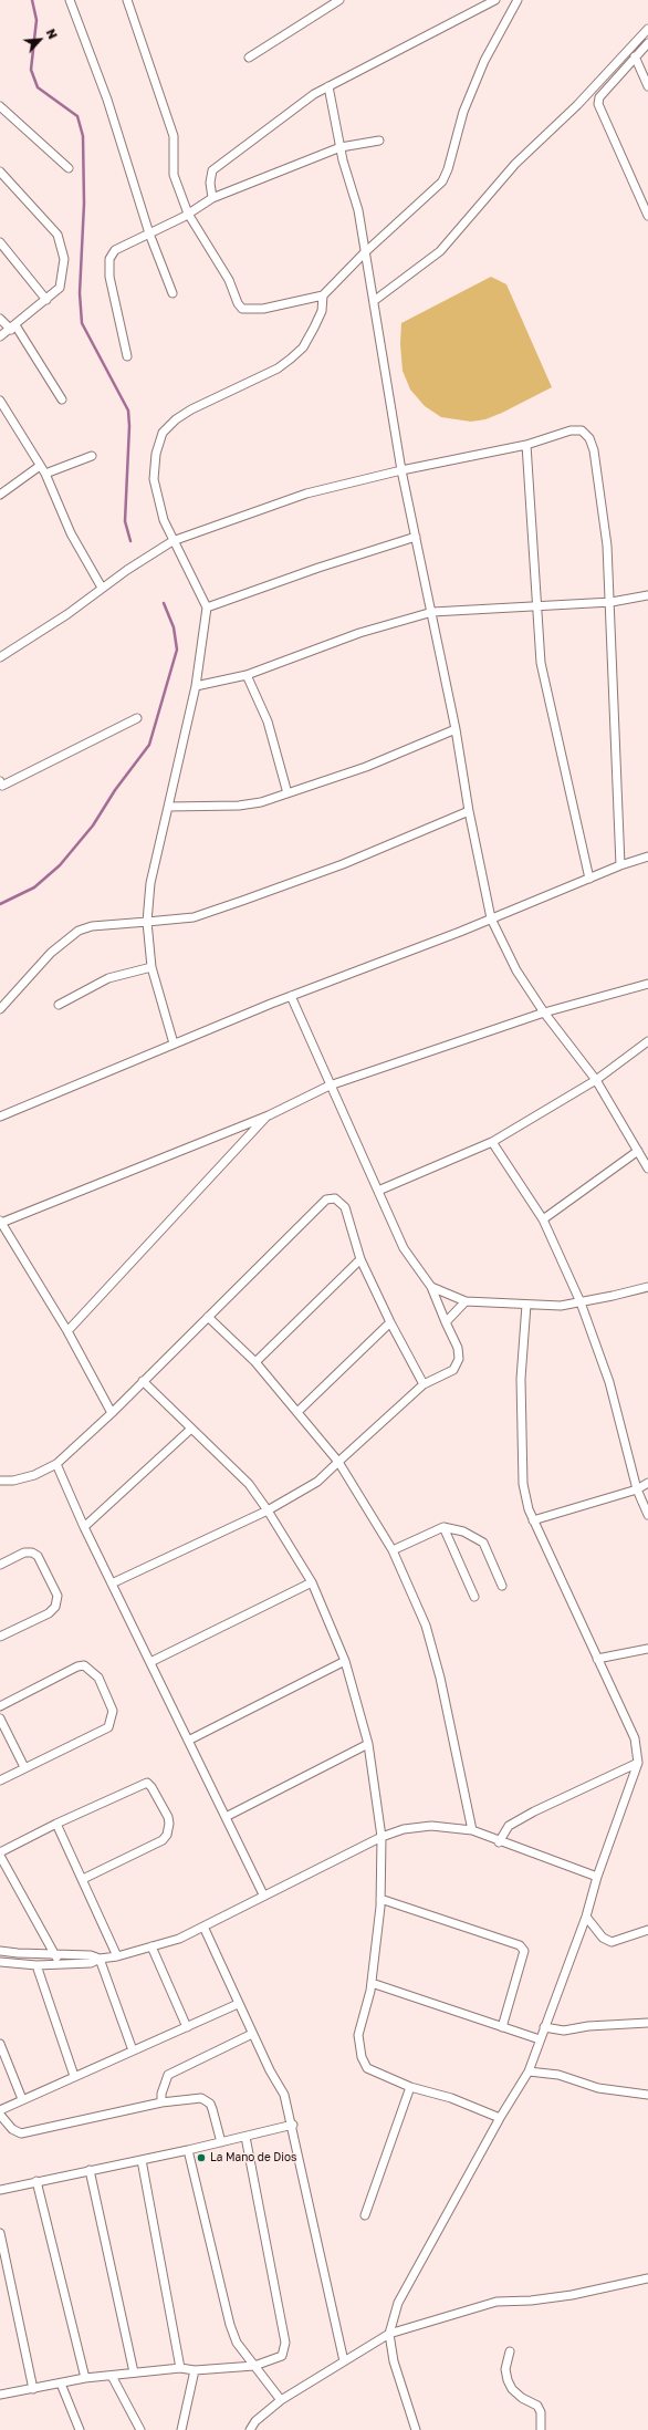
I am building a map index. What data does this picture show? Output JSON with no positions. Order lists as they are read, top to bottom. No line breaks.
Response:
{"places":["La Mano de Dios"],"north":"top right"}
